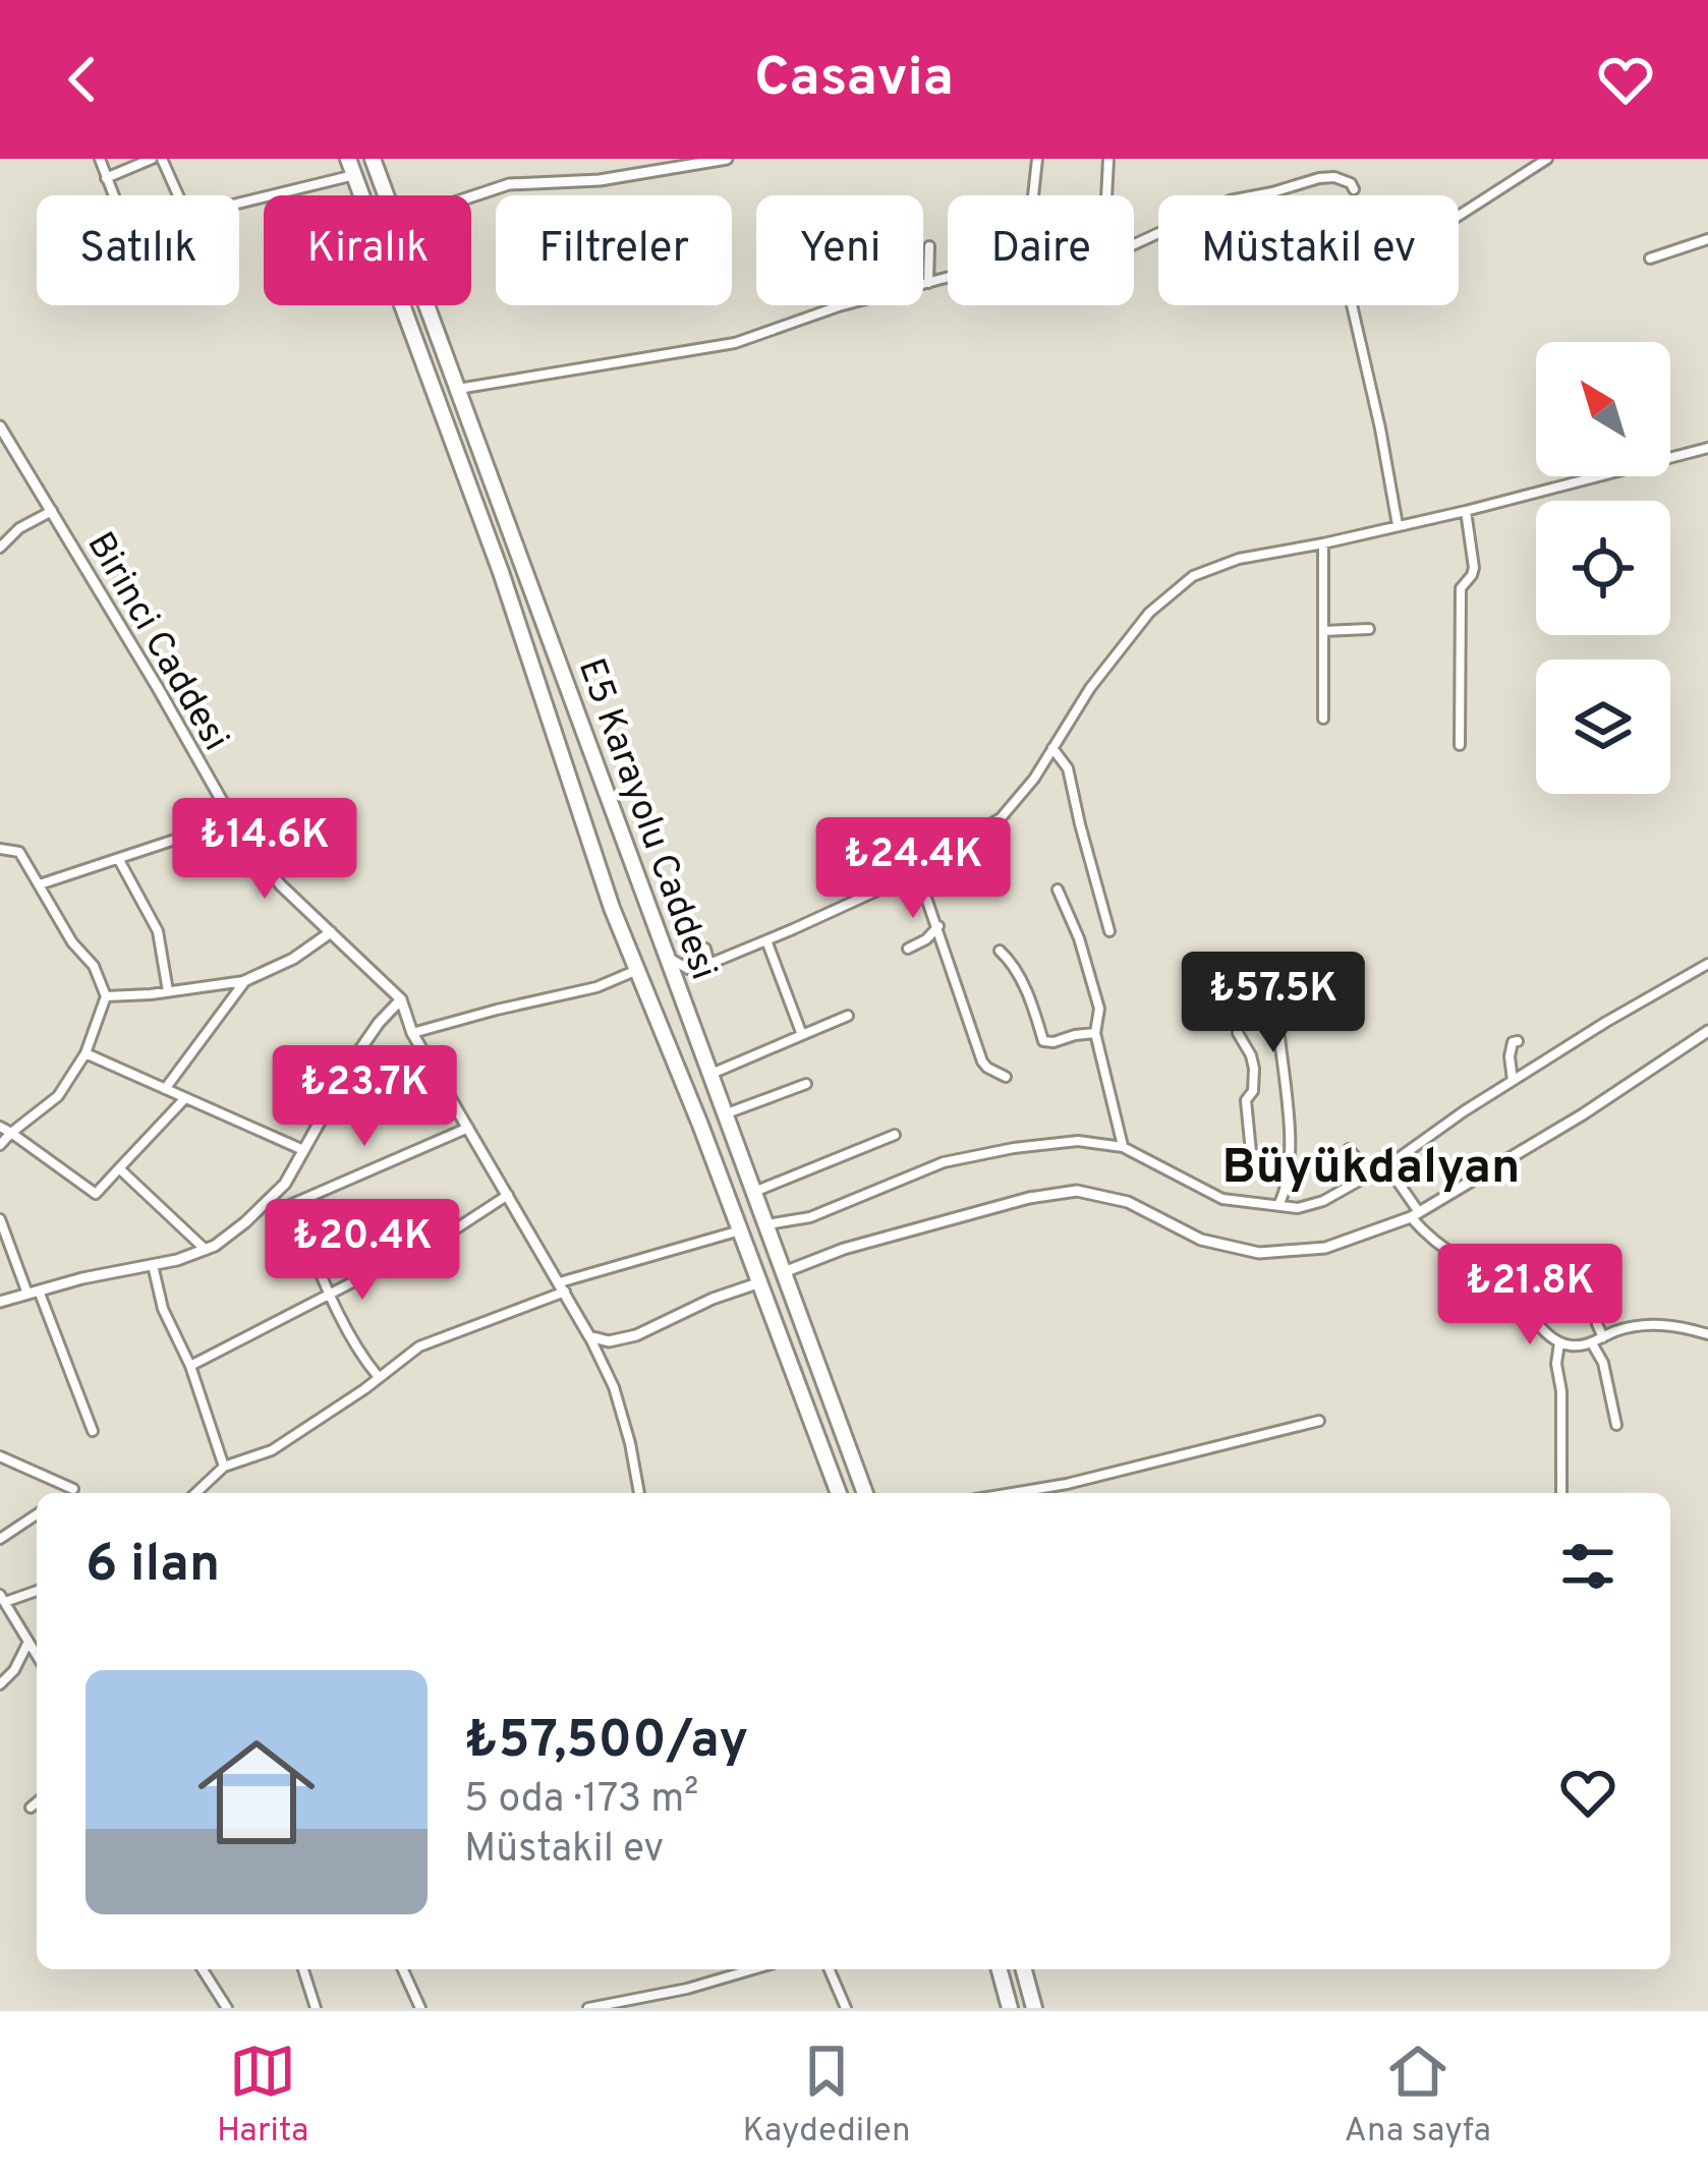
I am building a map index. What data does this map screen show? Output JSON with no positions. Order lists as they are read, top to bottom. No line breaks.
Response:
{"streets":{"highway":["E5 Karayolu Caddesi"],"street":["Birinci Caddesi"]},"districts":["Büyükdalyan"],"north":"top left","page":{"header":"Casavia","chip":["Satılık","Kiralık","Filtreler","Yeni","Daire","Müstakil ev"],"price":["₺14.6K","₺24.4K","₺57.5K","₺23.7K","₺20.4K","₺21.8K"],"heading":"6 ilan","list":[{"name":"₺57,500/ay","note":"5 oda · 173 m² · Müstakil ev"}],"tabs":["Harita","Kaydedilen","Ana sayfa"]}}
